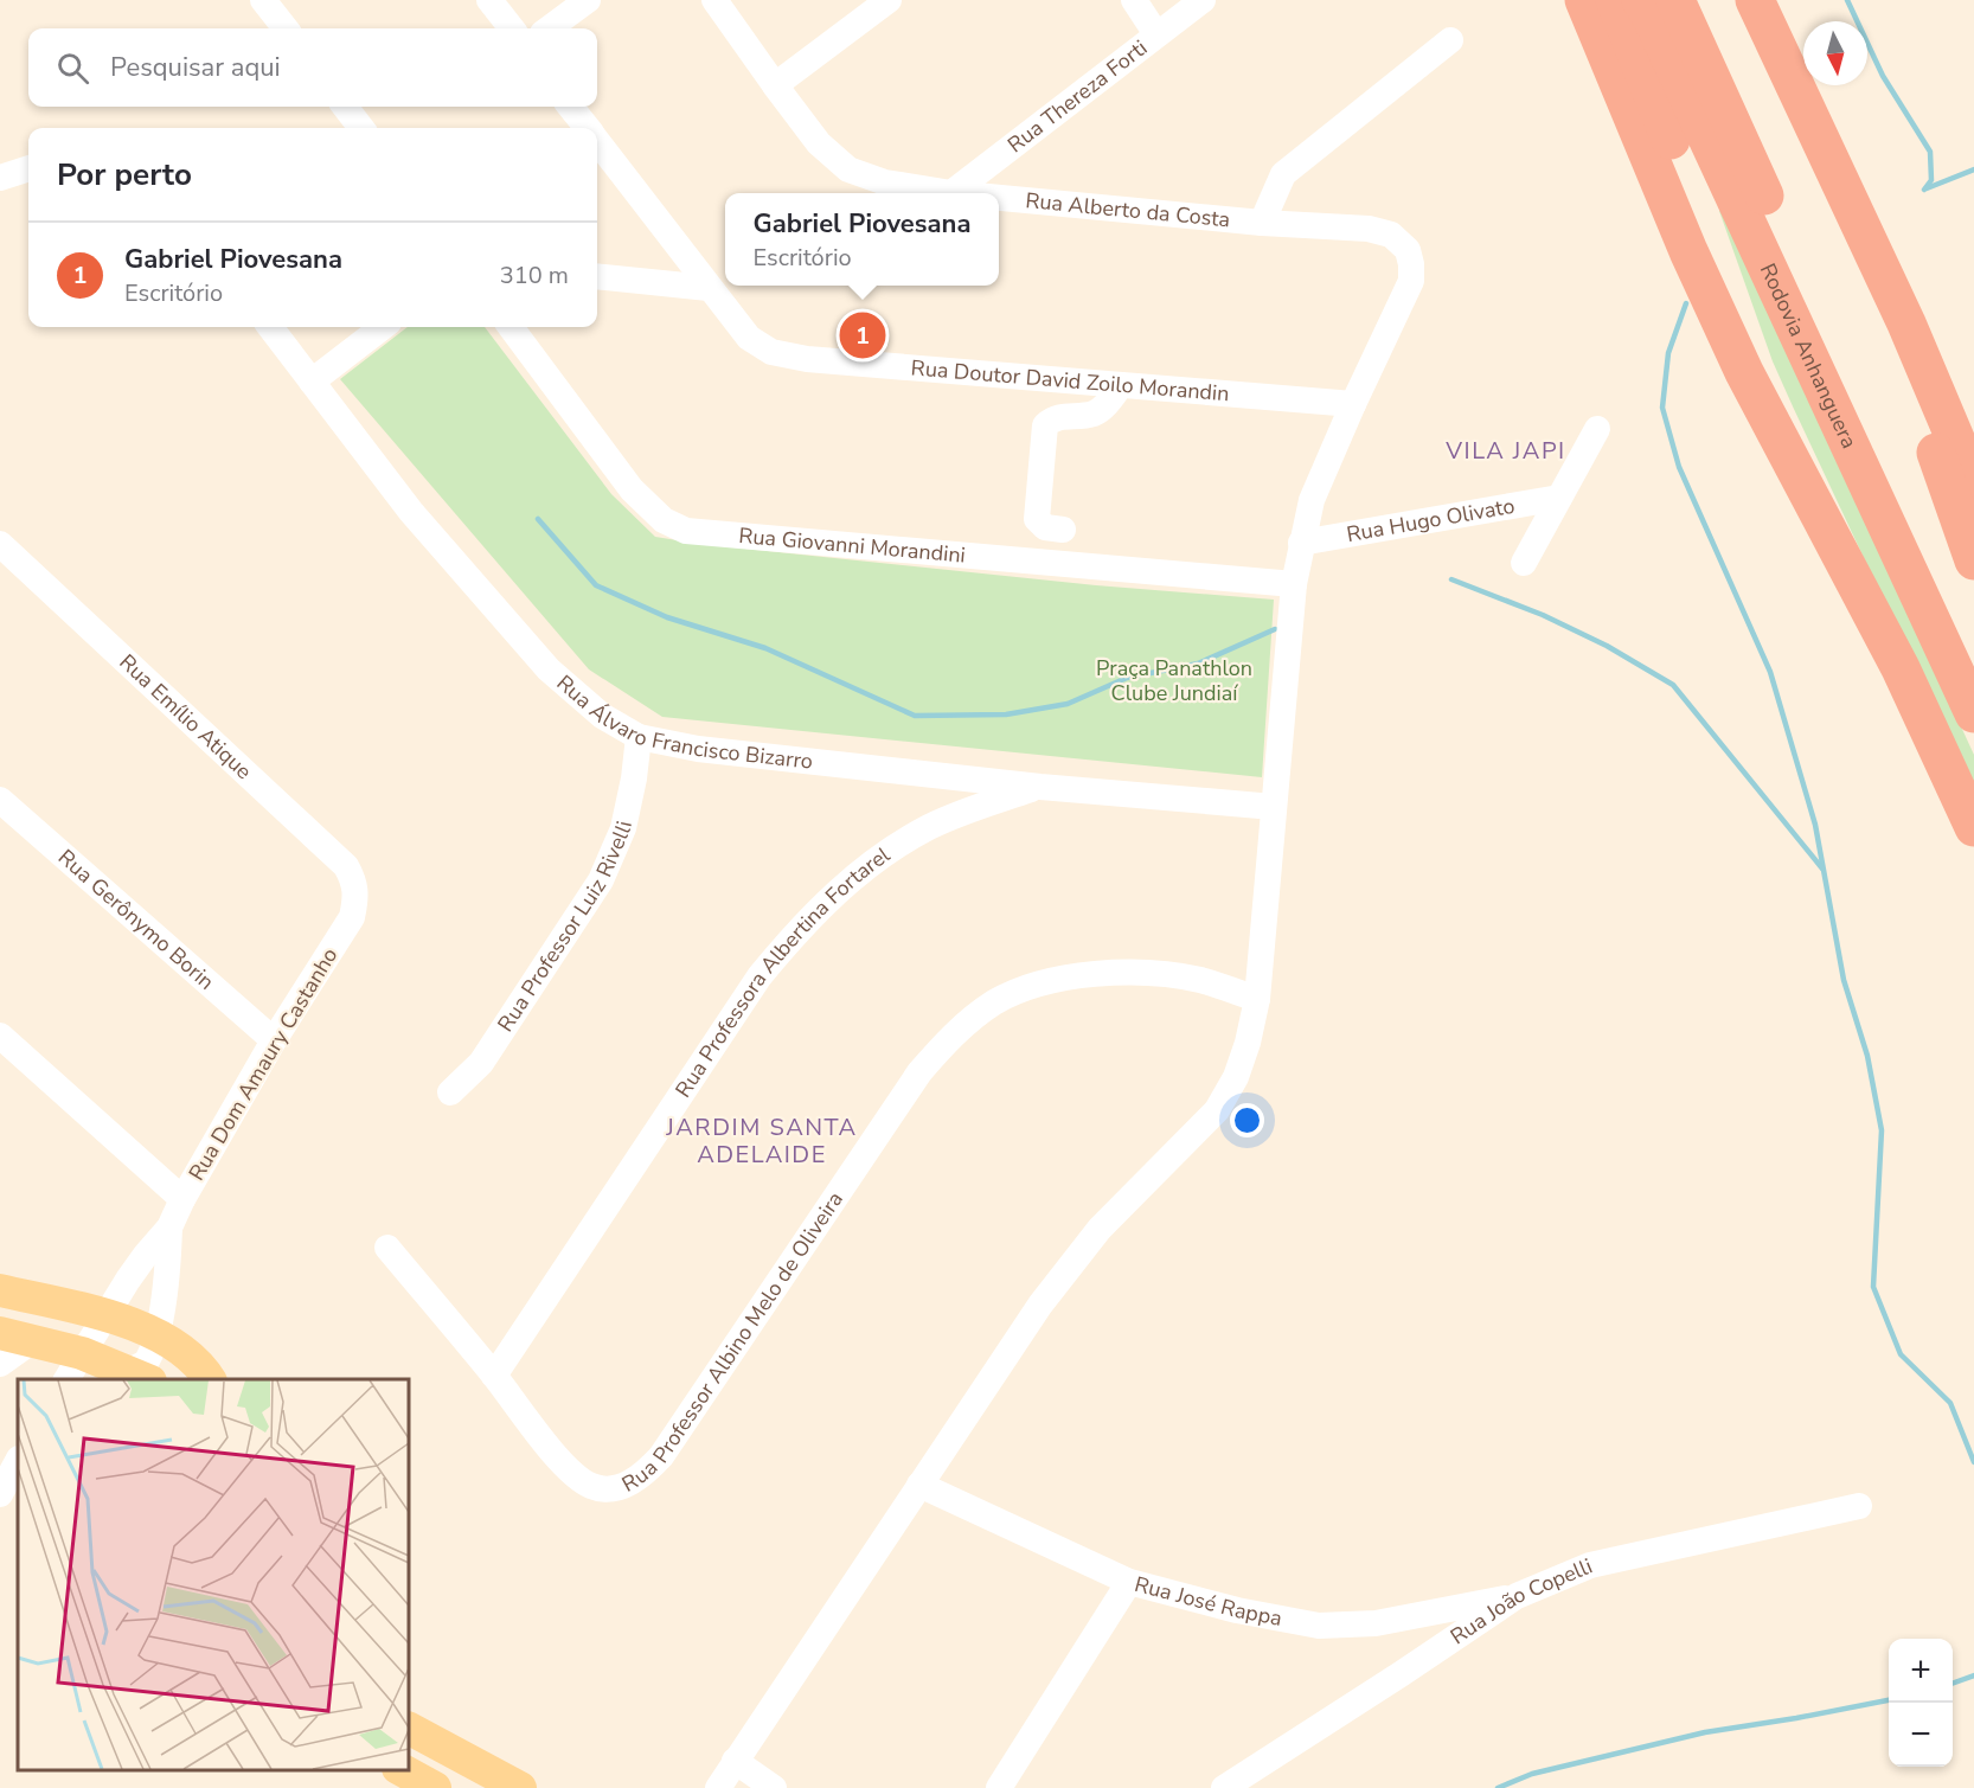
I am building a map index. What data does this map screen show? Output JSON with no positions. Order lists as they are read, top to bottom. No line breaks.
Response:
{"streets":{"highway":["Rodovia Anhanguera"],"street":["Rua Thereza Forti","Rua Alberto da Costa","Rua Doutor David Zoilo Morandin","Rua Hugo Olivato","Rua Giovanni Morandini","Rua Álvaro Francisco Bizarro","Rua Emílio Atique","Rua Gerônymo Borin","Rua Professor Luiz Rivelli","Rua Professora Albertina Fortarel","Rua Dom Amaury Castanho","Rua Professor Albino Melo de Oliveira","Rua José Rappa","Rua João Copelli"]},"crossings":[["Rua Thereza Forti","Rua Alberto da Costa"],["Rua Alberto da Costa","Rua Doutor David Zoilo Morandin"],["Rua Álvaro Francisco Bizarro","Rua Professor Luiz Rivelli"],["Rua Álvaro Francisco Bizarro","Rua Professora Albertina Fortarel"],["Rua Emílio Atique","Rua Dom Amaury Castanho"],["Rua Gerônymo Borin","Rua Dom Amaury Castanho"],["Rua Professora Albertina Fortarel","Rua Professor Albino Melo de Oliveira"],["Rua José Rappa","Rua João Copelli"]],"districts":["VILA JAPI","JARDIM SANTA ADELAIDE"],"parks":["Praça Panathlon Clube Jundiaí"],"north":"bottom","page":{"search":"Pesquisar aqui","heading":"Por perto","popup":["Gabriel Piovesana","Escritório"],"list":[{"mark":"1","name":"Gabriel Piovesana","note":"Escritório","value":"310 m"}],"pins":"1","map_buttons":["+","−"]}}
